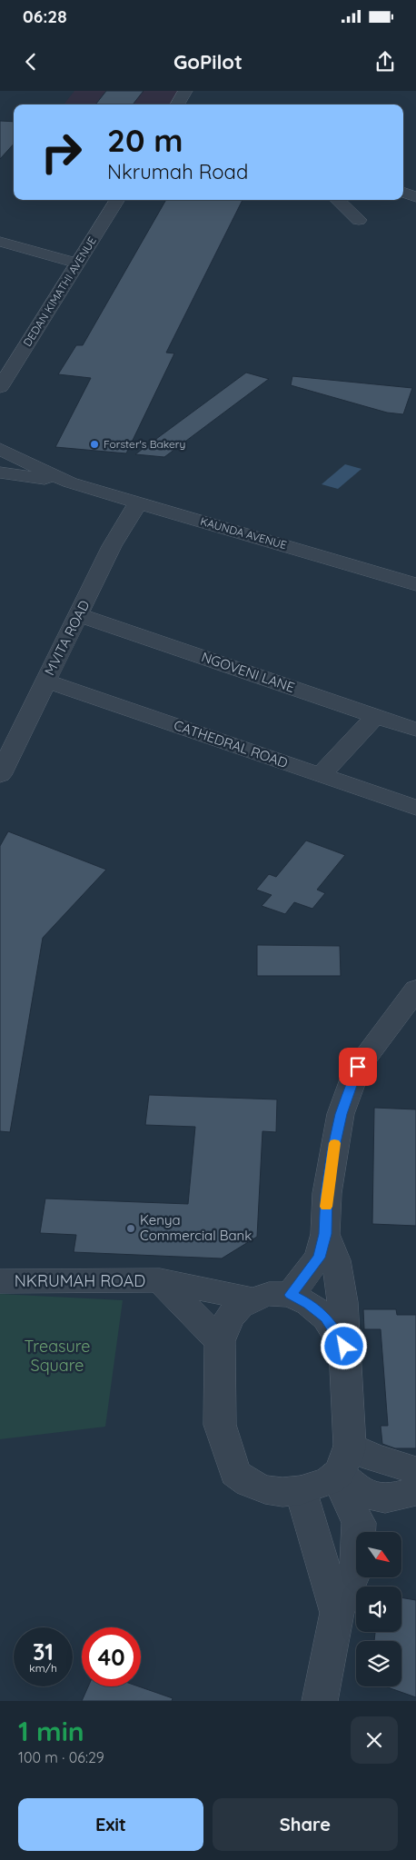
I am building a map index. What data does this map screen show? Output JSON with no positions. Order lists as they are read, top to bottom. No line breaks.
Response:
{"streets":{"street":["DEDAN KIMATHI AVENUE","KAUNDA AVENUE","MVITA ROAD","NGOVENI LANE","CATHEDRAL ROAD","NKRUMAH ROAD"]},"crossings":[["KAUNDA AVENUE","MVITA ROAD"],["MVITA ROAD","NGOVENI LANE"],["MVITA ROAD","CATHEDRAL ROAD"]],"parks":["Treasure Square"],"places":["Forster's Bakery","Kenya Commercial Bank"],"north":"bottom right","page":{"status":"06:28","header":"GoPilot","turn":["20 m","Nkrumah Road"],"speed":"31 km/h","limit":"40","heading":["1 min","100 m · 06:29"],"buttons":["Exit","Share"]}}
